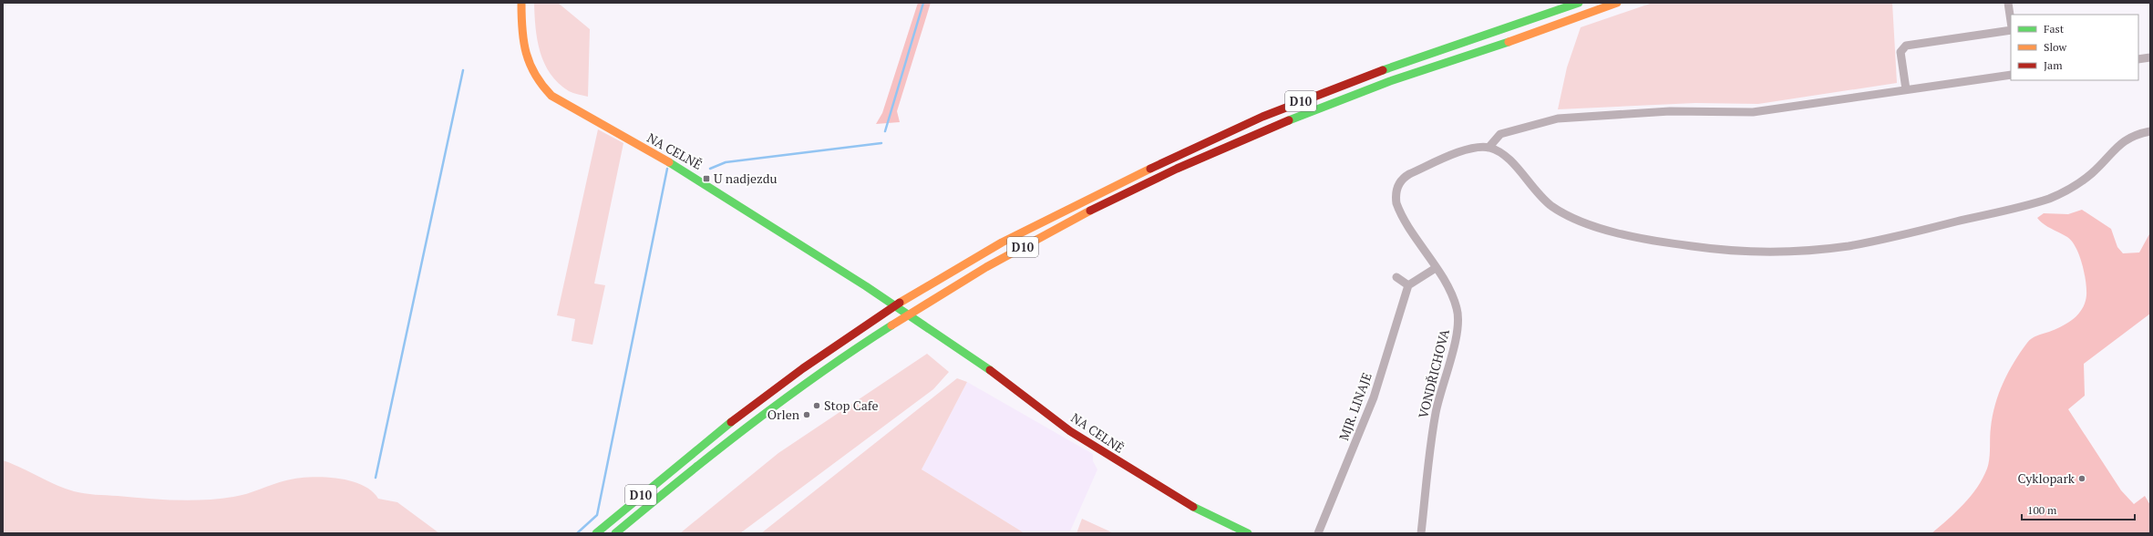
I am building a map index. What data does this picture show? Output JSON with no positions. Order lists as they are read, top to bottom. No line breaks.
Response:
{"streets":{"main road":["D10","NA CELNĚ"],"street":["VONDŘICHOVA","MJR. LINAJE"]},"places":{"transit":["U nadjezdu"],"other":["Stop Cafe","Orlen","Cyklopark"]},"legend":["Fast","Slow","Jam"],"scale_bar":"100 m"}
